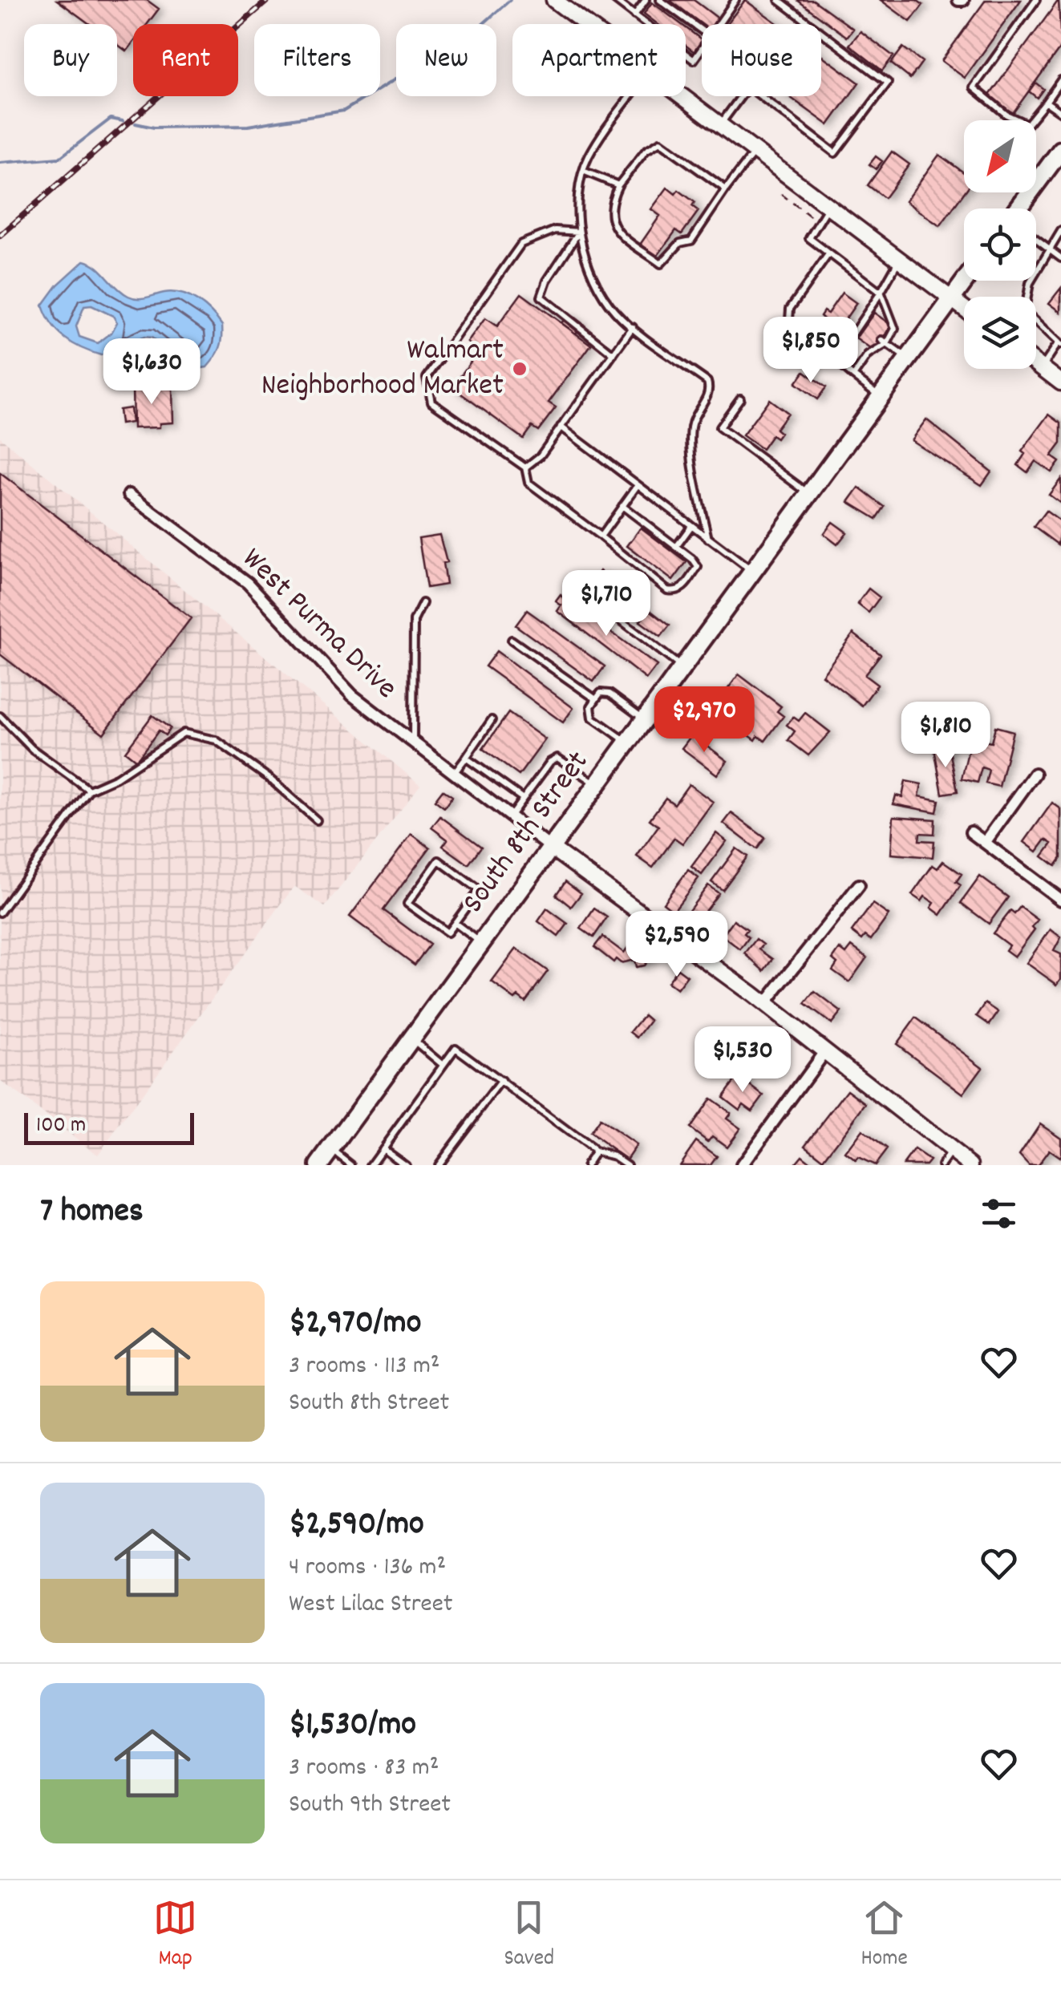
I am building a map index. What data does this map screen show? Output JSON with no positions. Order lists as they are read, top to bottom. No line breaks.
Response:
{"streets":{"main road":["South 8th Street"],"street":["West Purma Drive"]},"crossings":[["West Purma Drive","South 8th Street"]],"places":["Walmart Neighborhood Market"],"scale_bar":"100 m","north":"bottom left","page":{"chip":["Buy","Rent","Filters","New","Apartment","House"],"price":["$1,850","$1,630","$1,710","$2,970","$1,810","$2,590","$1,530"],"scale":"100 m","heading":"7 homes","list":[{"name":"$2,970/mo","note":"3 rooms · 113 m² · South 8th Street"},{"name":"$2,590/mo","note":"4 rooms · 136 m² · West Lilac Street"},{"name":"$1,530/mo","note":"3 rooms · 83 m² · South 9th Street"}],"tabs":["Map","Saved","Home"]}}
